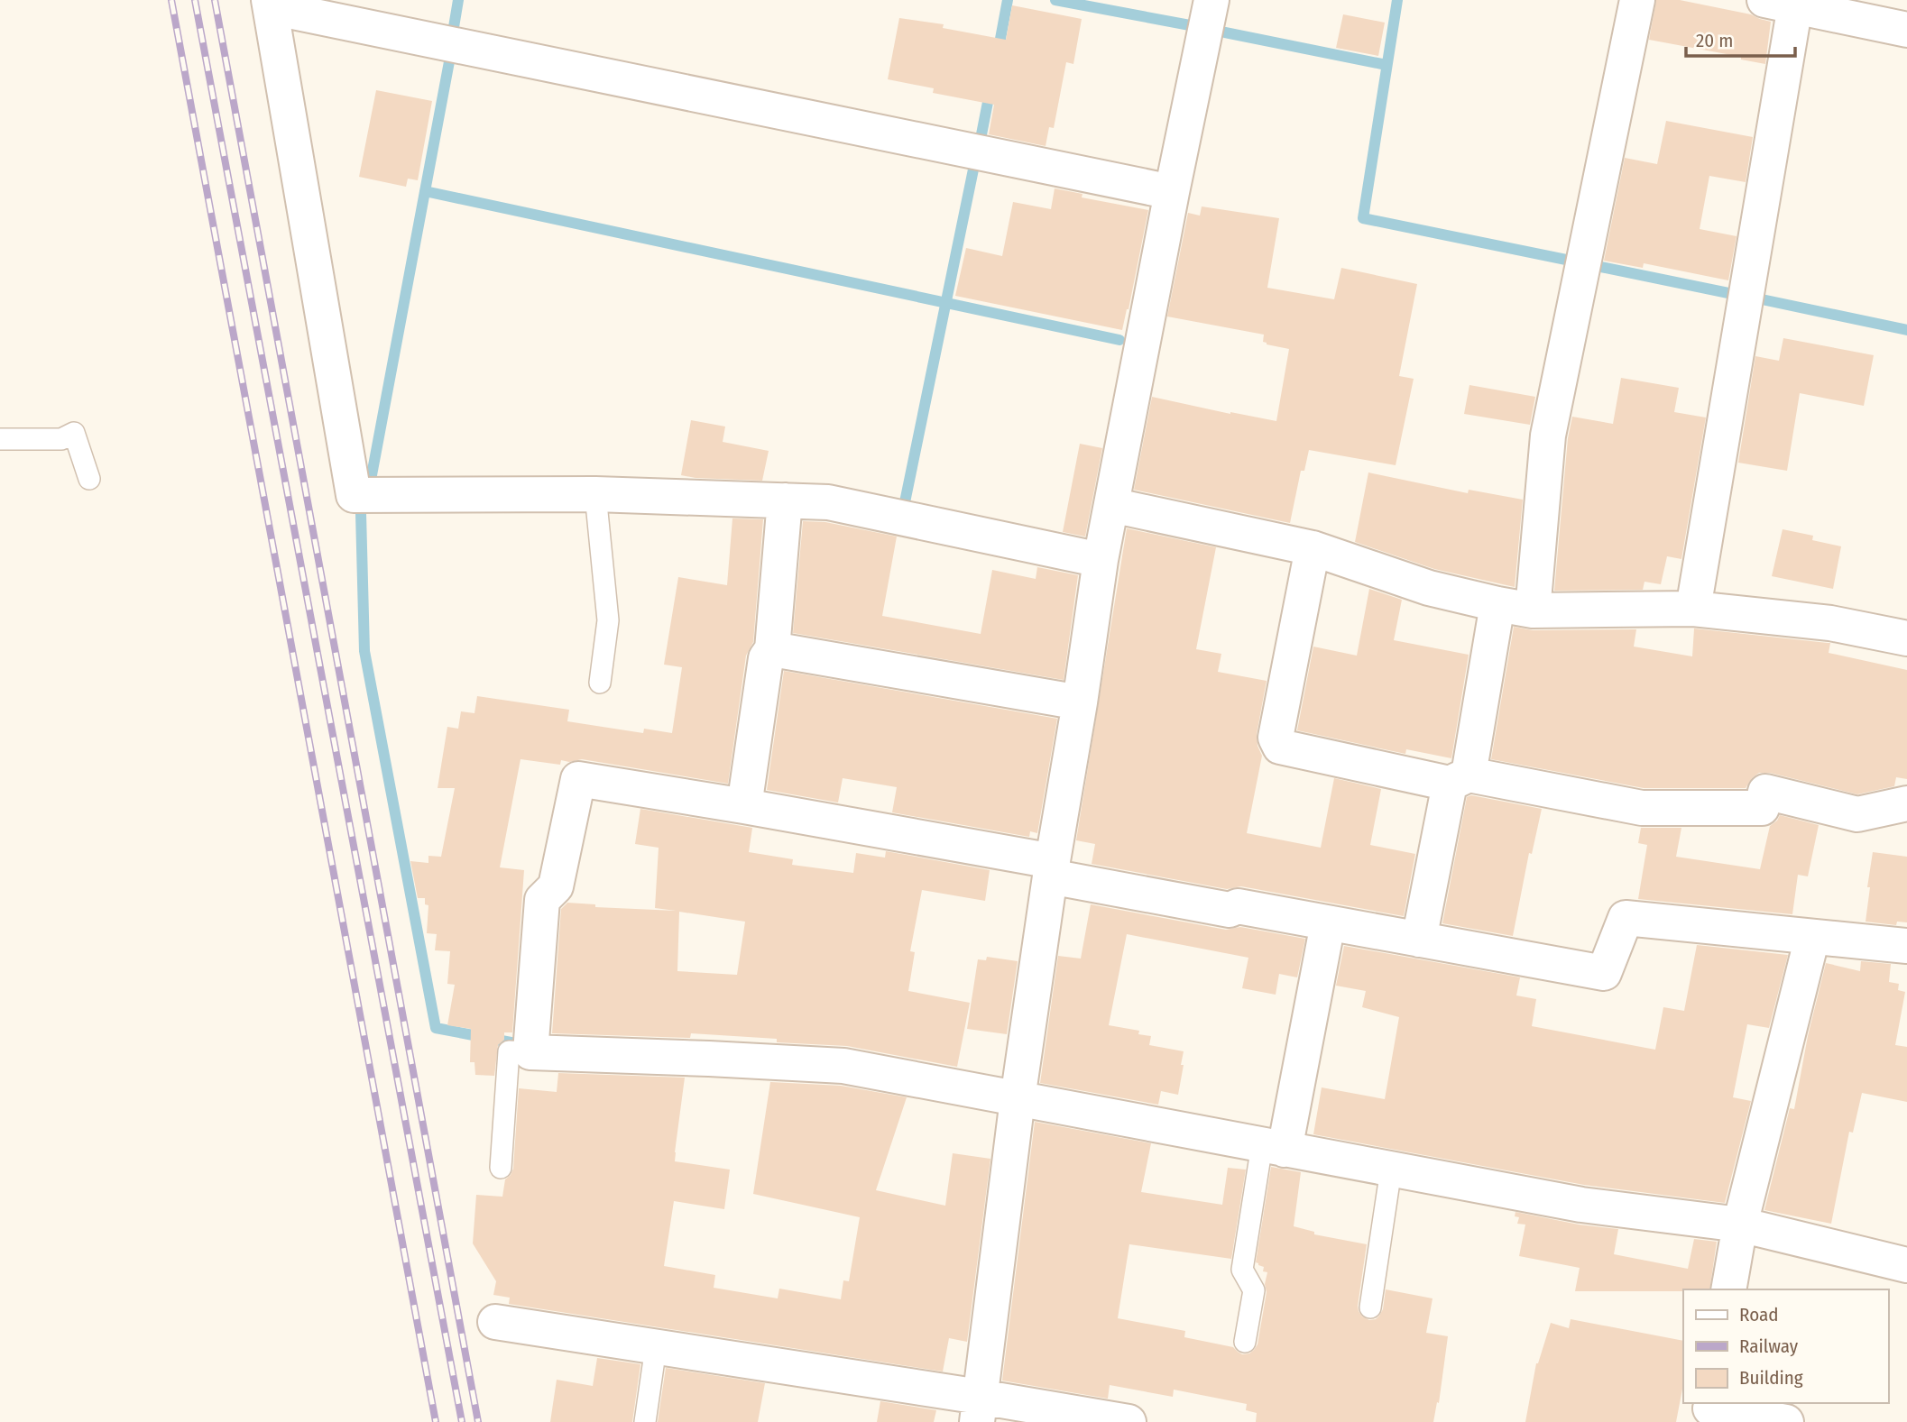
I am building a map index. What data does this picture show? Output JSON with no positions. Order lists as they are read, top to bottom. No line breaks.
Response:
{"legend":["Road","Railway","Building"],"scale_bar":"20 m"}
